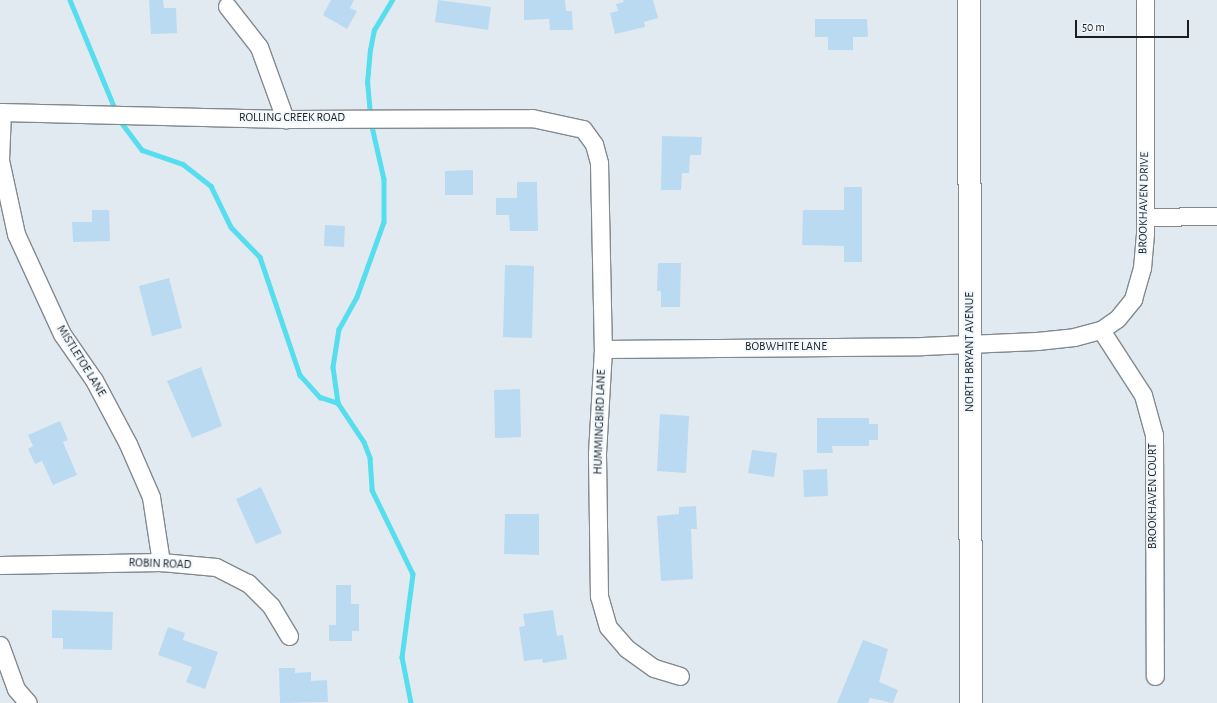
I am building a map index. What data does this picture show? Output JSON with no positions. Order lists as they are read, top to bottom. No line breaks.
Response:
{"streets":{"street":["ROLLING CREEK ROAD","BROOKHAVEN DRIVE","BOBWHITE LANE","NORTH BRYANT AVENUE","MISTLETOE LANE","HUMMINGBIRD LANE","BROOKHAVEN COURT","ROBIN ROAD"]},"crossings":[["ROLLING CREEK ROAD","MISTLETOE LANE"],["ROLLING CREEK ROAD","HUMMINGBIRD LANE"],["BROOKHAVEN DRIVE","BOBWHITE LANE"],["BROOKHAVEN DRIVE","NORTH BRYANT AVENUE"],["BROOKHAVEN DRIVE","BROOKHAVEN COURT"],["BOBWHITE LANE","NORTH BRYANT AVENUE"],["BOBWHITE LANE","HUMMINGBIRD LANE"],["MISTLETOE LANE","ROBIN ROAD"]],"scale_bar":"50 m"}
